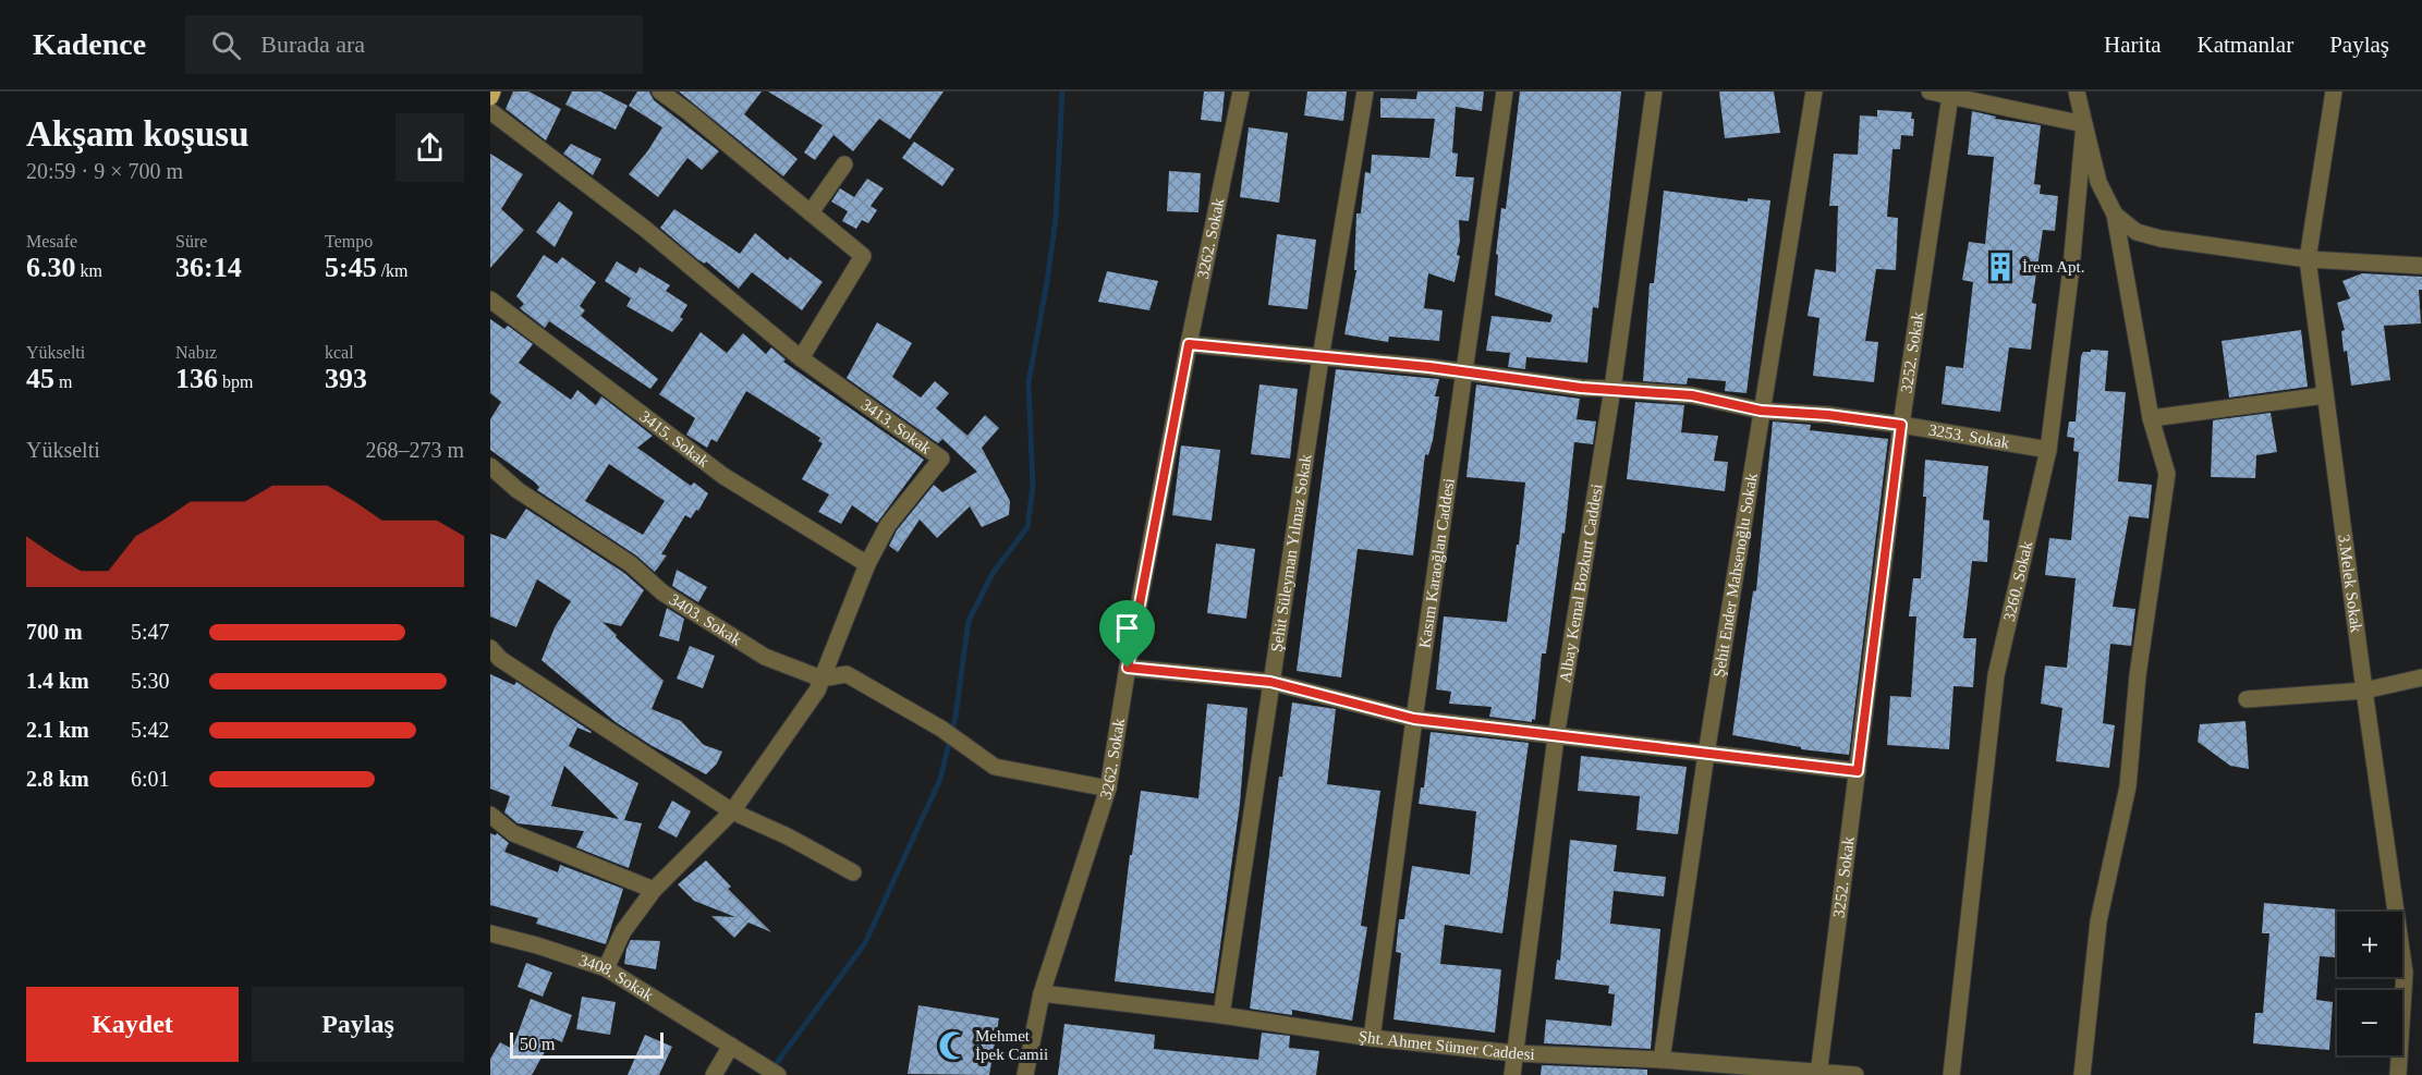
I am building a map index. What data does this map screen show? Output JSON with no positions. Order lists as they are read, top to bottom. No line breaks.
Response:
{"streets":{"street":["3262. Sokak","3252. Sokak","3413. Sokak","3253. Sokak","3415. Sokak","Şehit Süleyman Yılmaz Sokak","Kasım Karaoğlan Caddesi","Şehit Ender Mahsenoğlu Sokak","Albay Kemal Bozkurt Caddesi","3260. Sokak","3.Melek Sokak","3403. Sokak","3408. Sokak","Şht. Ahmet Sümer Caddesi"]},"crossings":[["3262. Sokak","3253. Sokak"],["3262. Sokak","3403. Sokak"],["3262. Sokak","Şht. Ahmet Sümer Caddesi"],["3252. Sokak","3253. Sokak"],["3252. Sokak","Şht. Ahmet Sümer Caddesi"],["3413. Sokak","3415. Sokak"],["3413. Sokak","3403. Sokak"],["3413. Sokak","3408. Sokak"],["3253. Sokak","Şehit Süleyman Yılmaz Sokak"],["3253. Sokak","Kasım Karaoğlan Caddesi"],["3253. Sokak","Şehit Ender Mahsenoğlu Sokak"],["3253. Sokak","Albay Kemal Bozkurt Caddesi"],["3253. Sokak","3260. Sokak"],["Şehit Süleyman Yılmaz Sokak","Şht. Ahmet Sümer Caddesi"],["Kasım Karaoğlan Caddesi","Şht. Ahmet Sümer Caddesi"],["Şehit Ender Mahsenoğlu Sokak","Şht. Ahmet Sümer Caddesi"],["Albay Kemal Bozkurt Caddesi","Şht. Ahmet Sümer Caddesi"]],"places":{"building":["İrem Apt."],"mosque":["Mehmet İpek Camii"]},"scale_bar":"50 m","page":{"header":"Kadence","search":"Burada ara","nav":["Harita","Katmanlar","Paylaş"],"heading":["Akşam koşusu","20:59 · 9 × 700 m"],"stats":[["Mesafe","6.30 km"],["Süre","36:14"],["Tempo","5:45 /km"],["Yükselti","45 m"],["Nabız","136 bpm"],["kcal","393"]],"chart":["Yükselti","268–273 m"],"list":[{"name":"700 m","note":"5:47"},{"name":"1.4 km","note":"5:30"},{"name":"2.1 km","note":"5:42"},{"name":"2.8 km","note":"6:01"}],"map_buttons":["+","−"],"buttons":["Kaydet","Paylaş"],"scale":"50 m"}}
